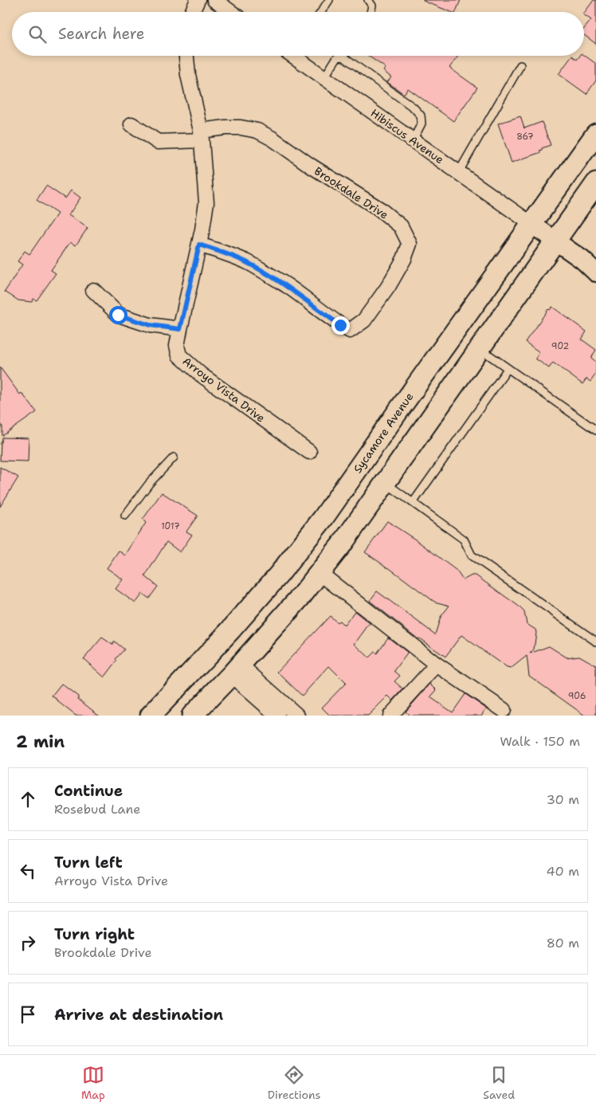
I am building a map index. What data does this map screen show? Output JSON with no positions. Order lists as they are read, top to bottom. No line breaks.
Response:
{"streets":{"main road":["Sycamore Avenue"],"street":["Hibiscus Avenue","Brookdale Drive","Arroyo Vista Drive"]},"crossings":[["Hibiscus Avenue","Sycamore Avenue"],["Brookdale Drive","Arroyo Vista Drive"]],"house_numbers":["867","902","1017","906"],"page":{"search":"Search here","heading":["2 min","Walk · 150 m"],"list":[["Continue","Rosebud Lane","30 m"],["Turn left","Arroyo Vista Drive","40 m"],["Turn right","Brookdale Drive","80 m"],"Arrive at destination"],"nav":["Map","Directions","Saved"]}}
